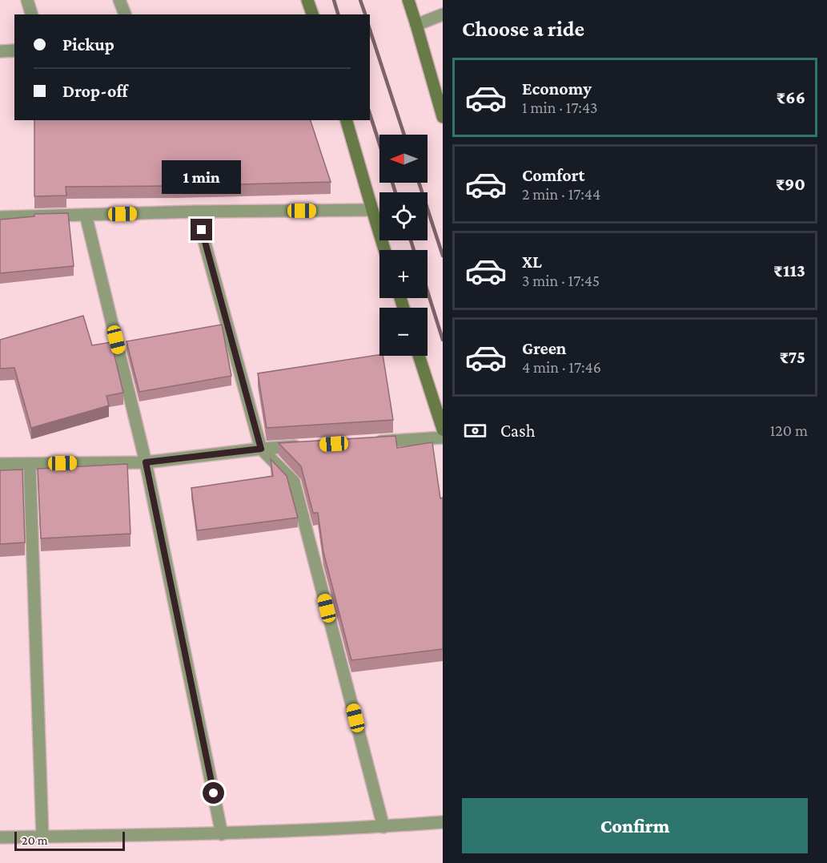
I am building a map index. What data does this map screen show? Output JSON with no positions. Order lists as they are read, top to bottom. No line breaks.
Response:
{"scale_bar":"20 m","north":"left","page":{"heading":"Choose a ride","banner":["Pickup","Drop-off"],"list":[{"name":"Economy","note":"1 min · 17:43","value":"₹66"},{"name":"Comfort","note":"2 min · 17:44","value":"₹90"},{"name":"XL","note":"3 min · 17:45","value":"₹113"},{"name":"Green","note":"4 min · 17:46","value":"₹75"}],"map_buttons":["+","−"],"bubble":"1 min","pay":["Cash","120 m"],"buttons":"Confirm","scale":"20 m"}}
